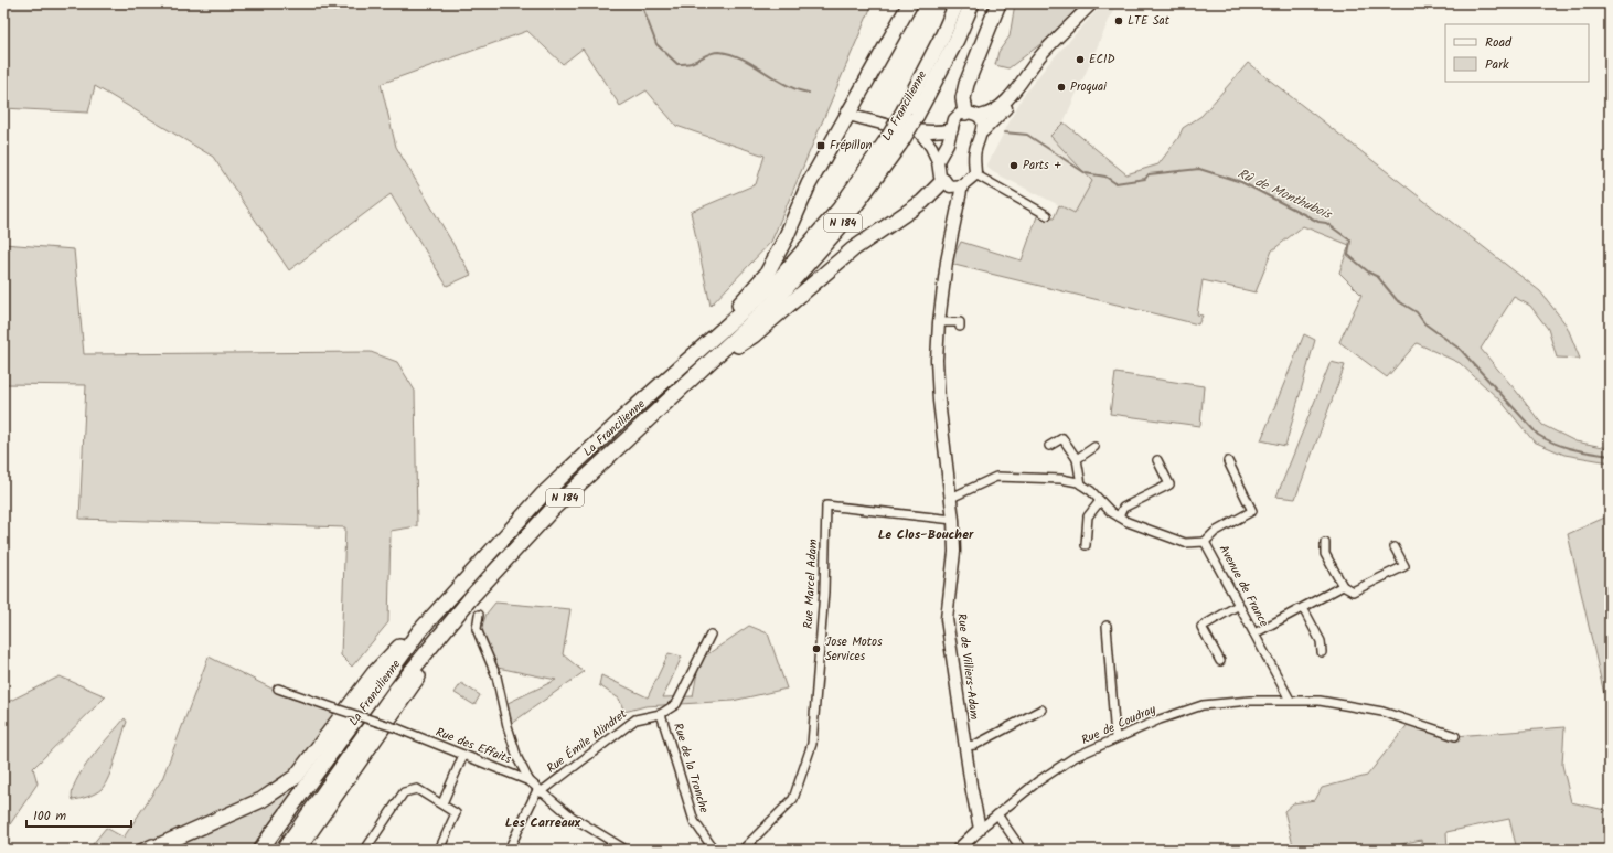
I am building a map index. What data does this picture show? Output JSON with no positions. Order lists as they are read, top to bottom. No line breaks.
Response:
{"streets":{"highway":["La Francilienne","N 184"],"street":["Rue Marcel Adam","Avenue de France","Rue de Villiers-Adam","Rue de Coudray","Rue Émile Alindret","Rue des Effaits","Rue de la Tronche"]},"crossings":[["Rue Marcel Adam","Rue de Villiers-Adam"],["Avenue de France","Rue de Villiers-Adam"],["Avenue de France","Rue de Coudray"],["Rue de Villiers-Adam","Rue de Coudray"],["Rue Émile Alindret","Rue des Effaits"],["Rue Émile Alindret","Rue de la Tronche"]],"districts":["Le Clos-Boucher","Les Carreaux"],"water":["Rû de Monthubois"],"places":{"other":["LTE Sat","ECID","Proquai","Parts +","Jose Motos Services"],"transit":["Frépillon"]},"legend":["Road","Park"],"scale_bar":"100 m"}
